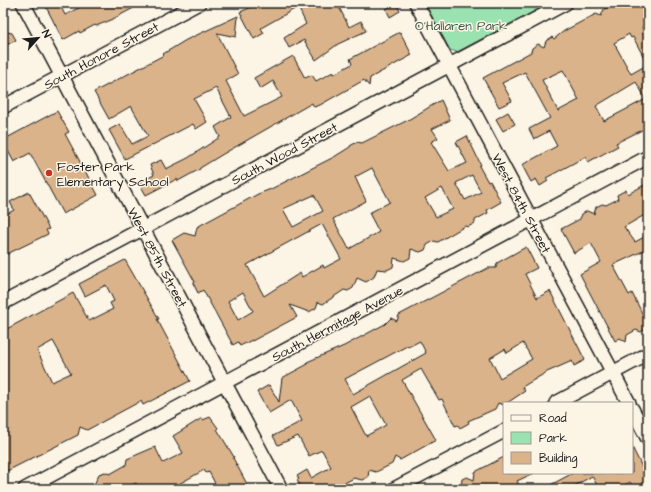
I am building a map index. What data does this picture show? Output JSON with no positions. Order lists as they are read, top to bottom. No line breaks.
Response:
{"streets":{"street":["South Honore Street","South Wood Street","West 84th Street","West 85th Street","South Hermitage Avenue"]},"crossings":[["South Honore Street","West 85th Street"],["South Wood Street","West 84th Street"],["South Wood Street","West 85th Street"],["West 84th Street","South Hermitage Avenue"],["West 85th Street","South Hermitage Avenue"]],"parks":["O'Hallaren Park"],"places":["Foster Park Elementary School"],"legend":["Road","Park","Building"],"north":"top right"}
